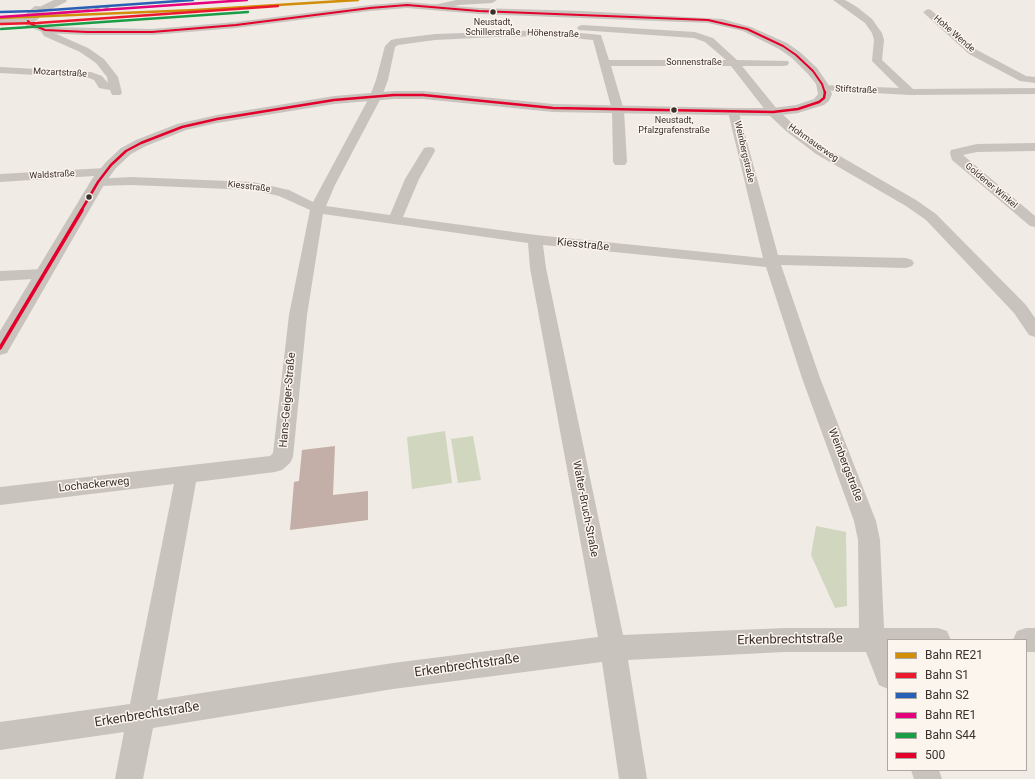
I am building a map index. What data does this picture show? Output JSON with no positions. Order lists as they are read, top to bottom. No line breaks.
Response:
{"streets":{"street":["Höhenstraße","Hohe Wende","Sonnenstraße","Mozartstraße","Stiftstraße","Hohmauerweg","Weinbergstraße","Waldstraße","Goldener Winkel","Kiesstraße","Hans-Geiger-Straße","Lochackerweg","Walter-Bruch-Straße","Erkenbrechtstraße"]},"crossings":[["Höhenstraße","Sonnenstraße"],["Höhenstraße","Hans-Geiger-Straße"],["Sonnenstraße","Hohmauerweg"],["Weinbergstraße","Kiesstraße"],["Weinbergstraße","Erkenbrechtstraße"],["Waldstraße","Kiesstraße"],["Kiesstraße","Hans-Geiger-Straße"],["Kiesstraße","Walter-Bruch-Straße"],["Hans-Geiger-Straße","Lochackerweg"],["Walter-Bruch-Straße","Erkenbrechtstraße"]],"places":["Neustadt, Schillerstraße","Neustadt, Pfalzgrafenstraße"],"lines":["rail line RE21","rail line S2","rail line RE1","transit line 500","rail line S1","rail line S44"],"legend":["Bahn RE21","Bahn S1","Bahn S2","Bahn RE1","Bahn S44","500"]}
